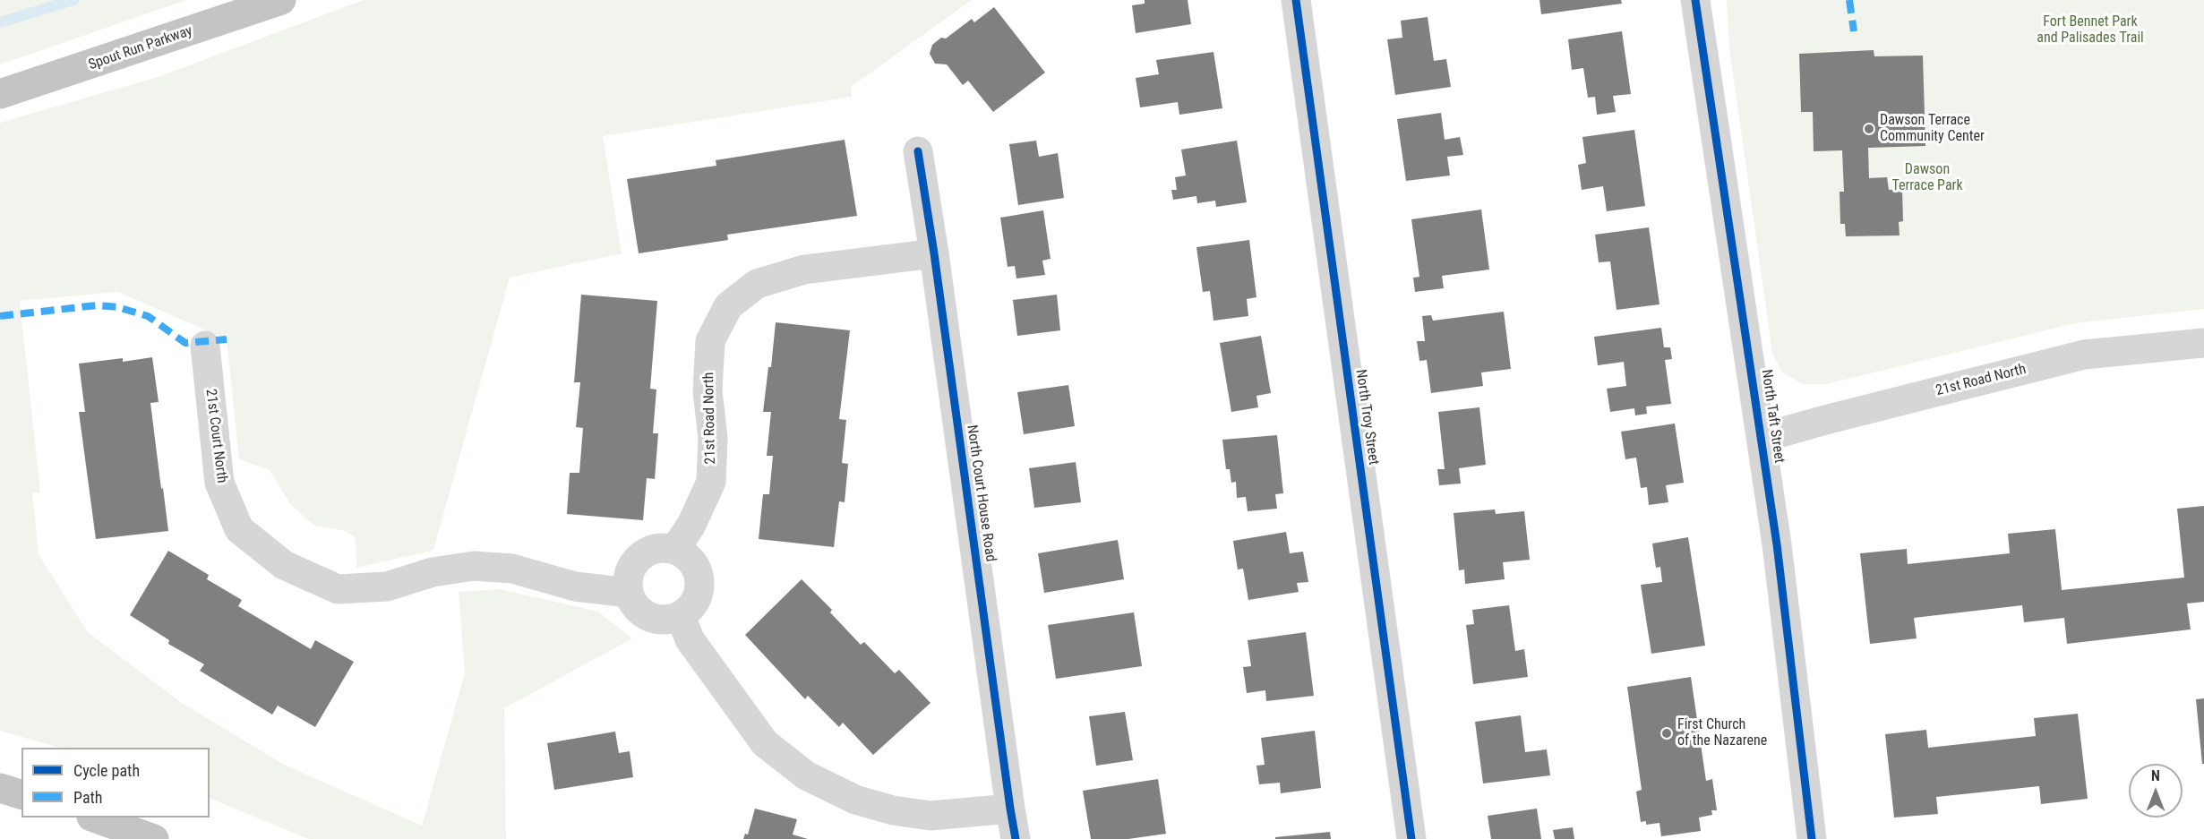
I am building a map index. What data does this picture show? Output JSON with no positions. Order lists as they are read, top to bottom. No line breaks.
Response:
{"streets":{"highway":["Spout Run Parkway"],"street":["21st Road North","North Taft Street","North Troy Street","21st Court North","North Court House Road"]},"crossings":[["21st Road North","North Taft Street"],["21st Road North","21st Court North"],["21st Road North","North Court House Road"]],"parks":["Fort Bennet Park and Palisades Trail","Dawson Terrace Park"],"places":["Dawson Terrace Community Center","First Church of the Nazarene"],"legend":["Cycle path","Path"],"north":"top"}
